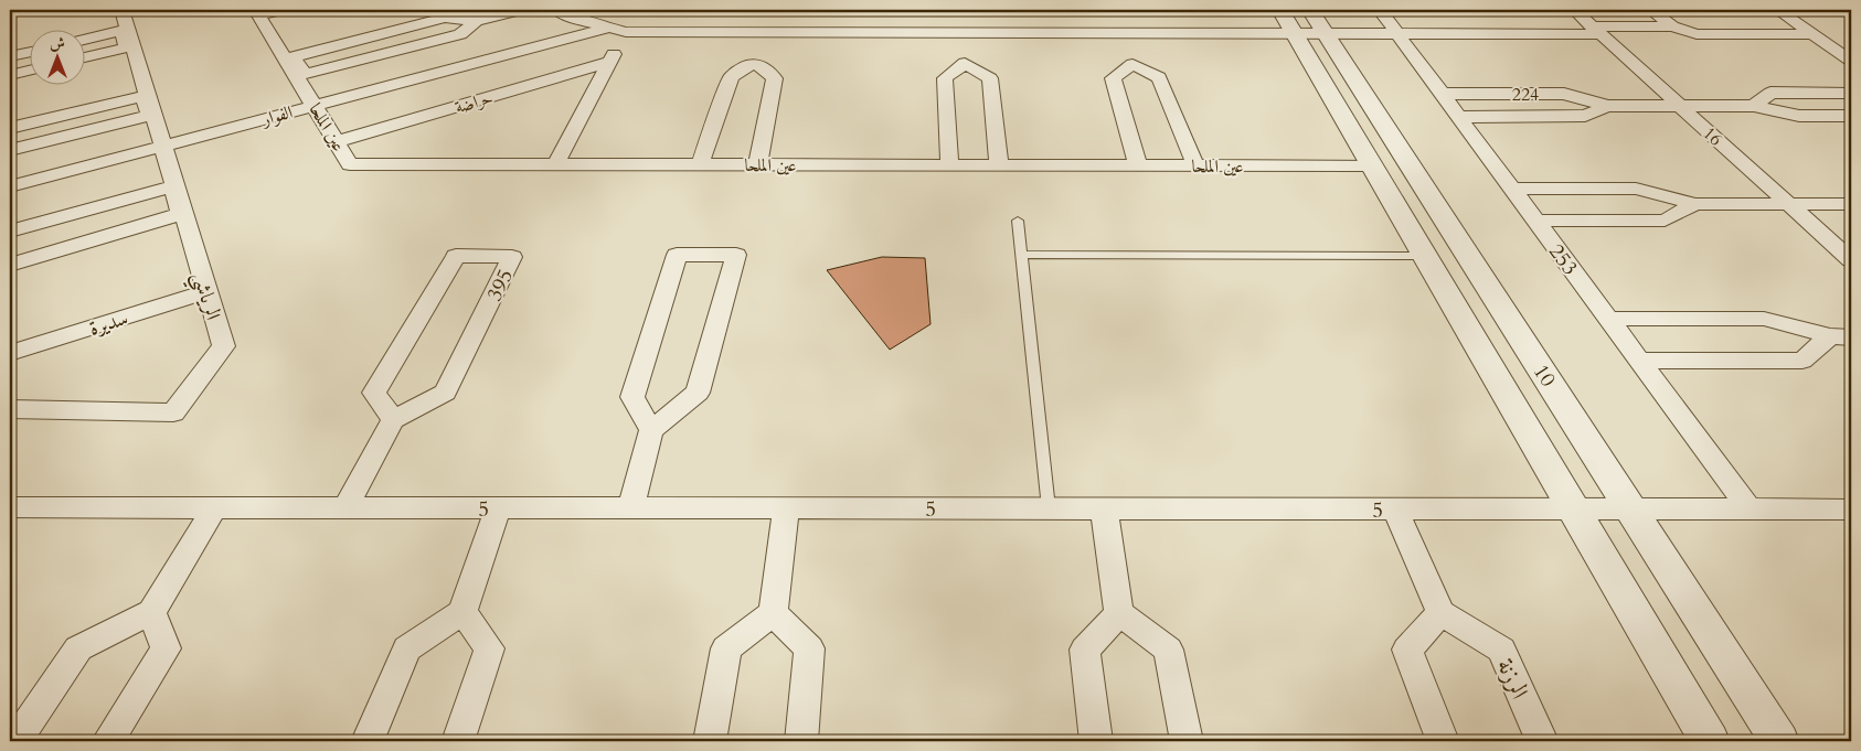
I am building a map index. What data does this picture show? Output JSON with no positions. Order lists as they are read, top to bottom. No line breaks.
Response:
{"streets":{"street":["224","حراضة","الفوار","عين الملحا","16","253","395","الرياشي","سديرة","10","5","الرزنة"]},"crossings":[["224","16"],["224","253"],["حراضة","عين الملحا"],["الفوار","عين الملحا"],["الفوار","الرياشي"],["عين الملحا","10"],["253","5"],["الرياشي","سديرة"],["10","5"]],"north":"top"}
